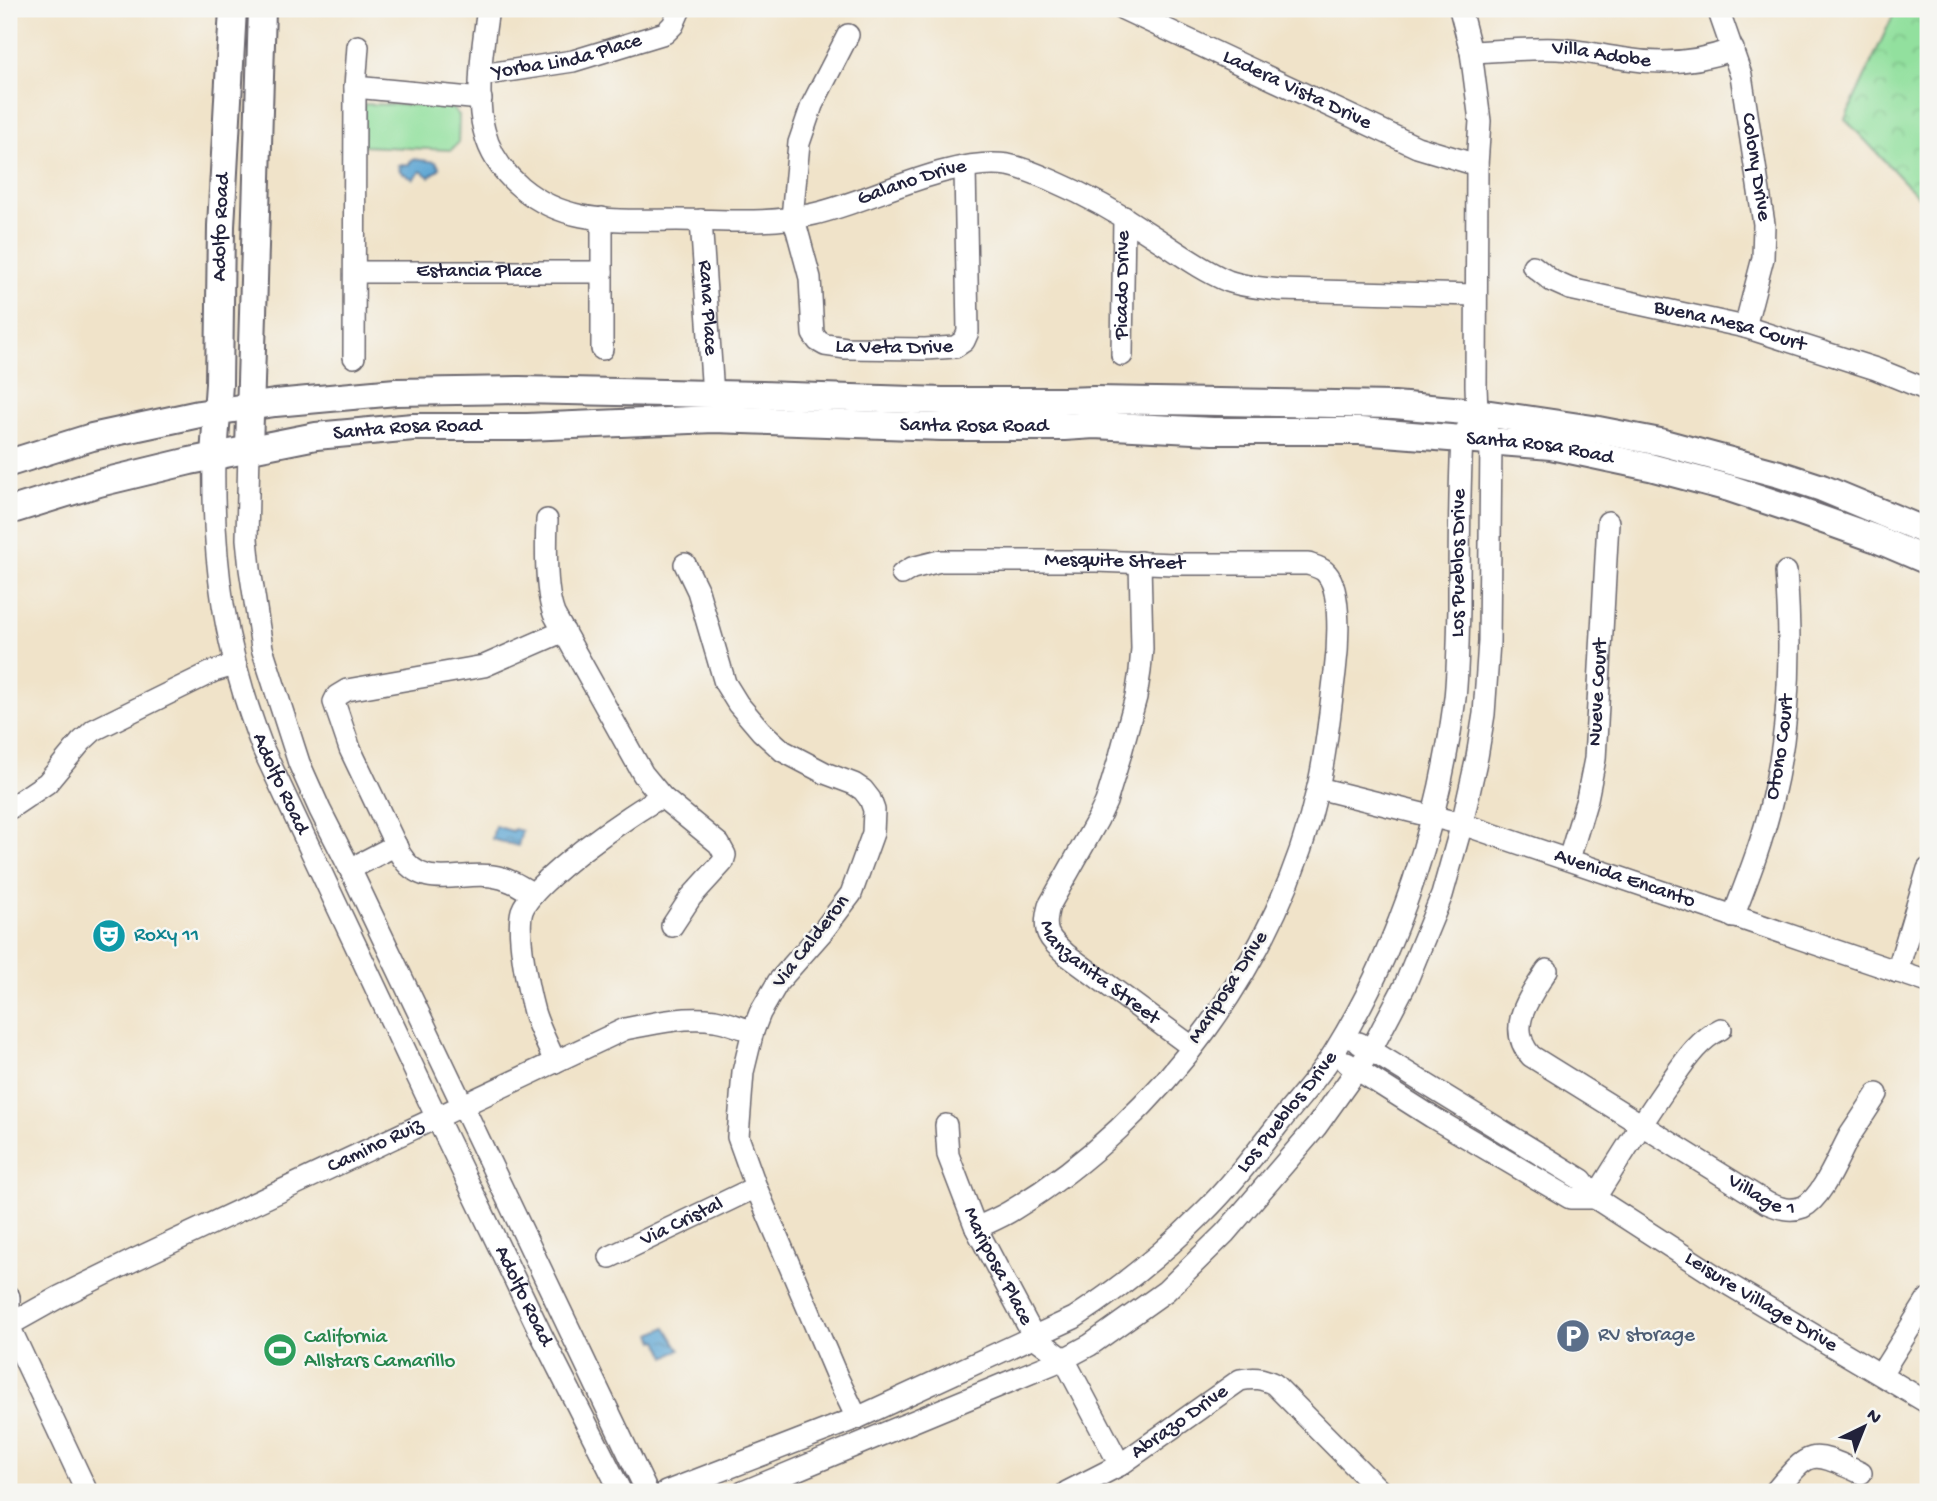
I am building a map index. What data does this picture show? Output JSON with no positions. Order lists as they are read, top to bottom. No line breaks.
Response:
{"streets":{"main road":["Adolfo Road","Santa Rosa Road"],"street":["Yorba Linda Place","Villa Adobe","Ladera Vista Drive","Colony Drive","Galano Drive","Estancia Place","Picado Drive","Rana Place","Buena Mesa Court","La Veta Drive","Mesquite Street","Los Pueblos Drive","Nueve Court","Otono Court","Avenida Encanto","Via Calderon","Manzanita Street","Mariposa Drive","Camino Ruiz","Village 1","Via Cristal","Mariposa Place","Leisure Village Drive","Abrazo Drive"]},"crossings":[["Yorba Linda Place","Galano Drive"],["Villa Adobe","Colony Drive"],["Villa Adobe","Los Pueblos Drive"],["Ladera Vista Drive","Los Pueblos Drive"],["Colony Drive","Buena Mesa Court"],["Galano Drive","Picado Drive"],["Galano Drive","Rana Place"],["Galano Drive","La Veta Drive"],["Galano Drive","Los Pueblos Drive"],["Adolfo Road","Santa Rosa Road"],["Adolfo Road","Camino Ruiz"],["Rana Place","Santa Rosa Road"],["Santa Rosa Road","Los Pueblos Drive"],["Mesquite Street","Manzanita Street"],["Mesquite Street","Mariposa Drive"],["Los Pueblos Drive","Avenida Encanto"],["Los Pueblos Drive","Via Calderon"],["Los Pueblos Drive","Mariposa Place"],["Los Pueblos Drive","Leisure Village Drive"],["Nueve Court","Avenida Encanto"],["Otono Court","Avenida Encanto"],["Avenida Encanto","Mariposa Drive"],["Via Calderon","Camino Ruiz"],["Via Calderon","Via Cristal"],["Manzanita Street","Mariposa Drive"],["Mariposa Drive","Mariposa Place"],["Mariposa Place","Abrazo Drive"]],"places":{"theatre":["Roxy 11"],"parking":["RV storage"],"sports":["California Allstars Camarillo"]},"north":"top right"}
